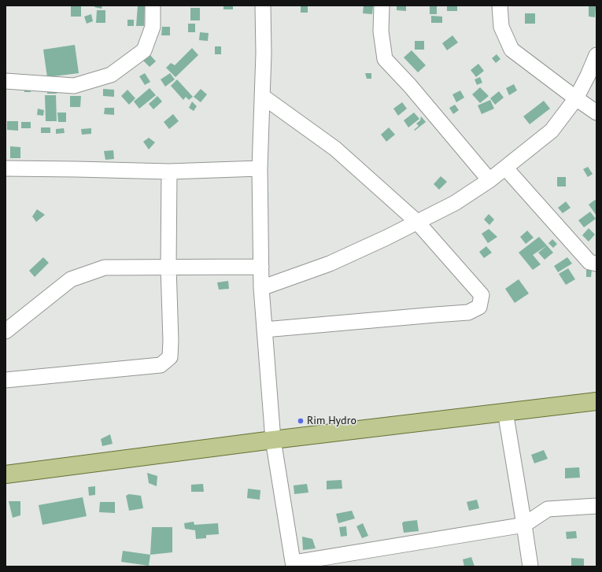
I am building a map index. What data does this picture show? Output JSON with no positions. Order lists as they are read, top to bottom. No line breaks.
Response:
{"places":["Rim Hydro"]}
